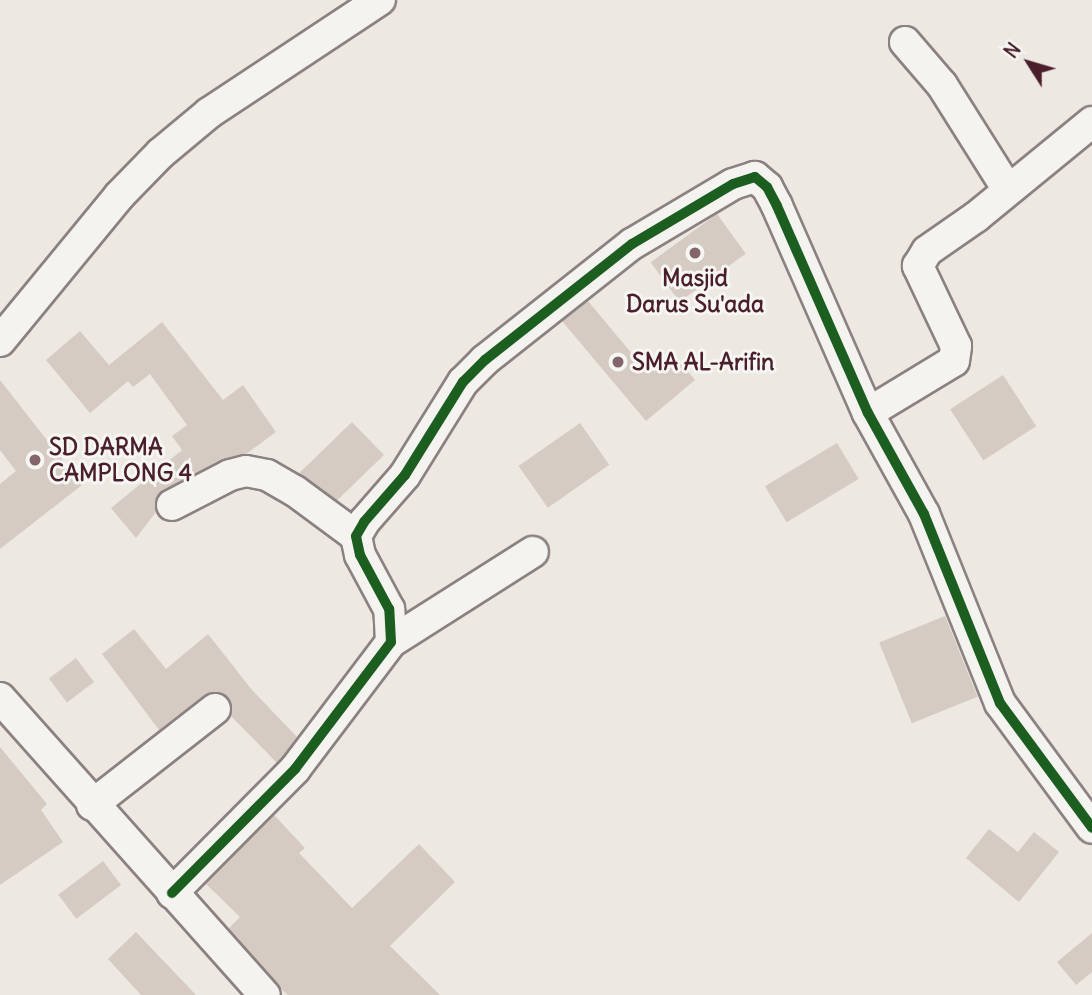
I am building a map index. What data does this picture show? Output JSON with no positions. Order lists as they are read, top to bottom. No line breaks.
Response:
{"places":["Masjid Darus Su'ada","SMA AL-Arifin","SD DARMA CAMPLONG 4"],"north":"top left"}
